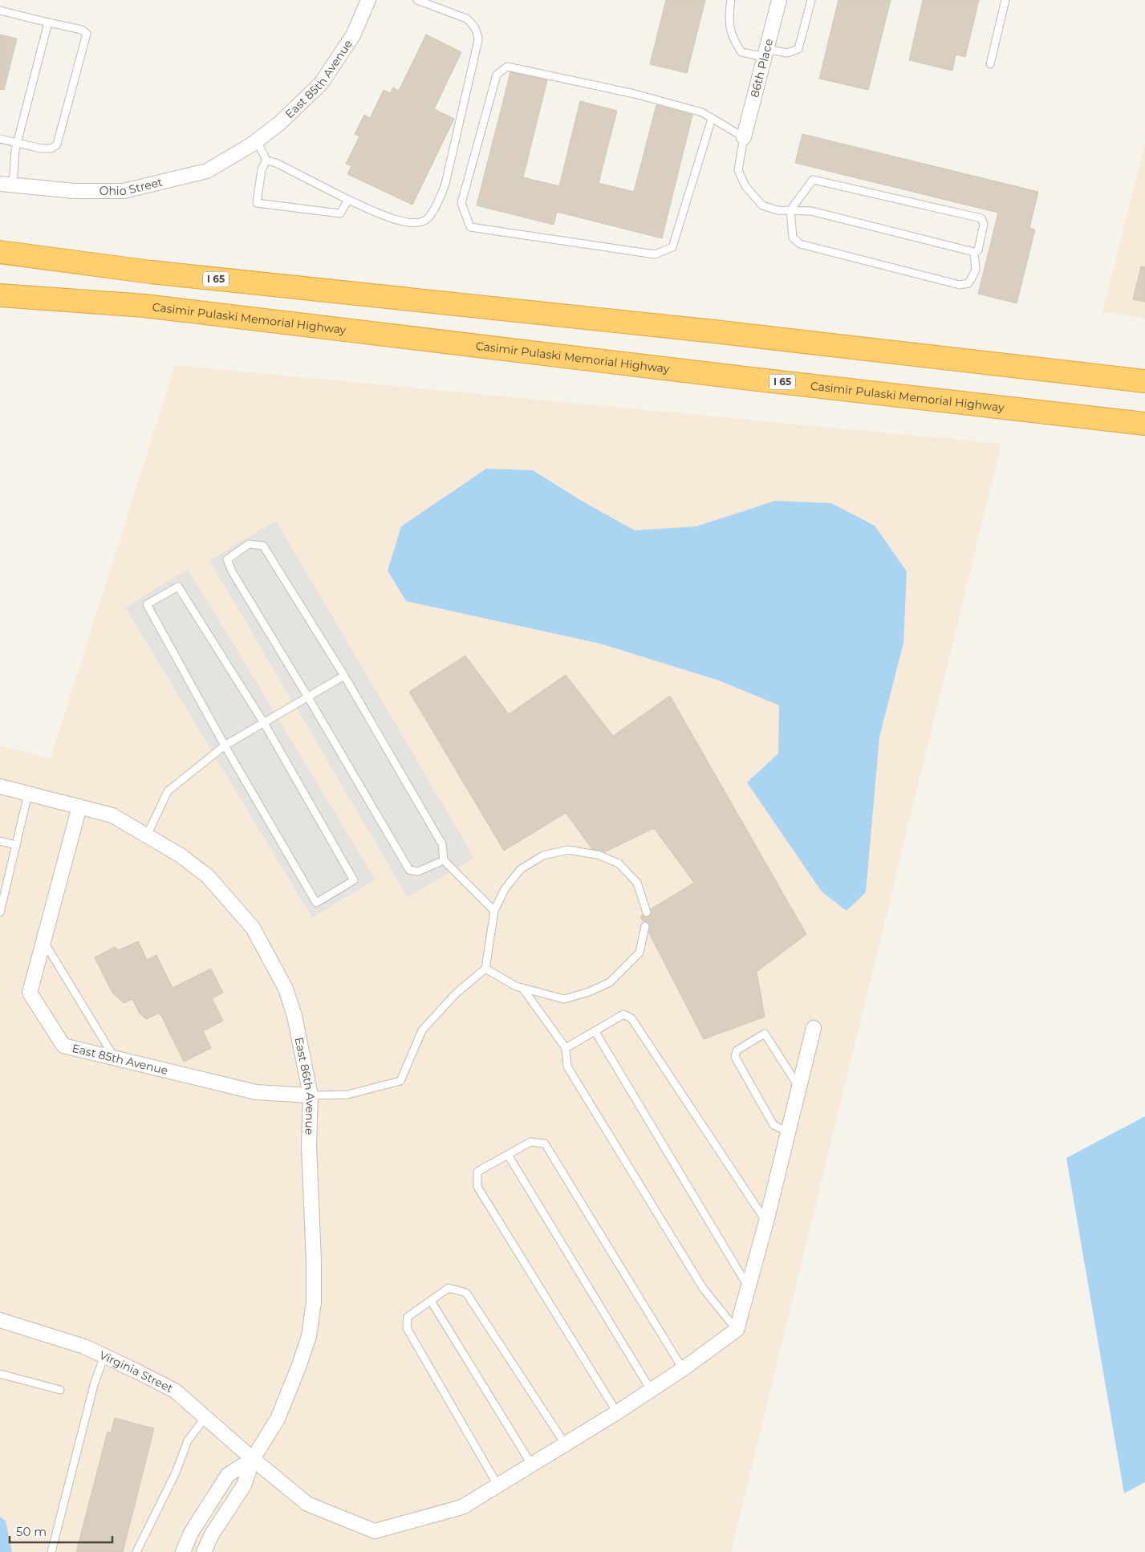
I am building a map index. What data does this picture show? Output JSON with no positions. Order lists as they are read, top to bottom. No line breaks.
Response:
{"streets":{"highway":["I 65","Casimir Pulaski Memorial Highway"],"street":["86th Place","East 85th Avenue","Ohio Street","East 86th Avenue","Virginia Street"]},"crossings":[["East 85th Avenue","Ohio Street"],["East 85th Avenue","East 86th Avenue"],["East 86th Avenue","Virginia Street"]],"scale_bar":"50 m"}
